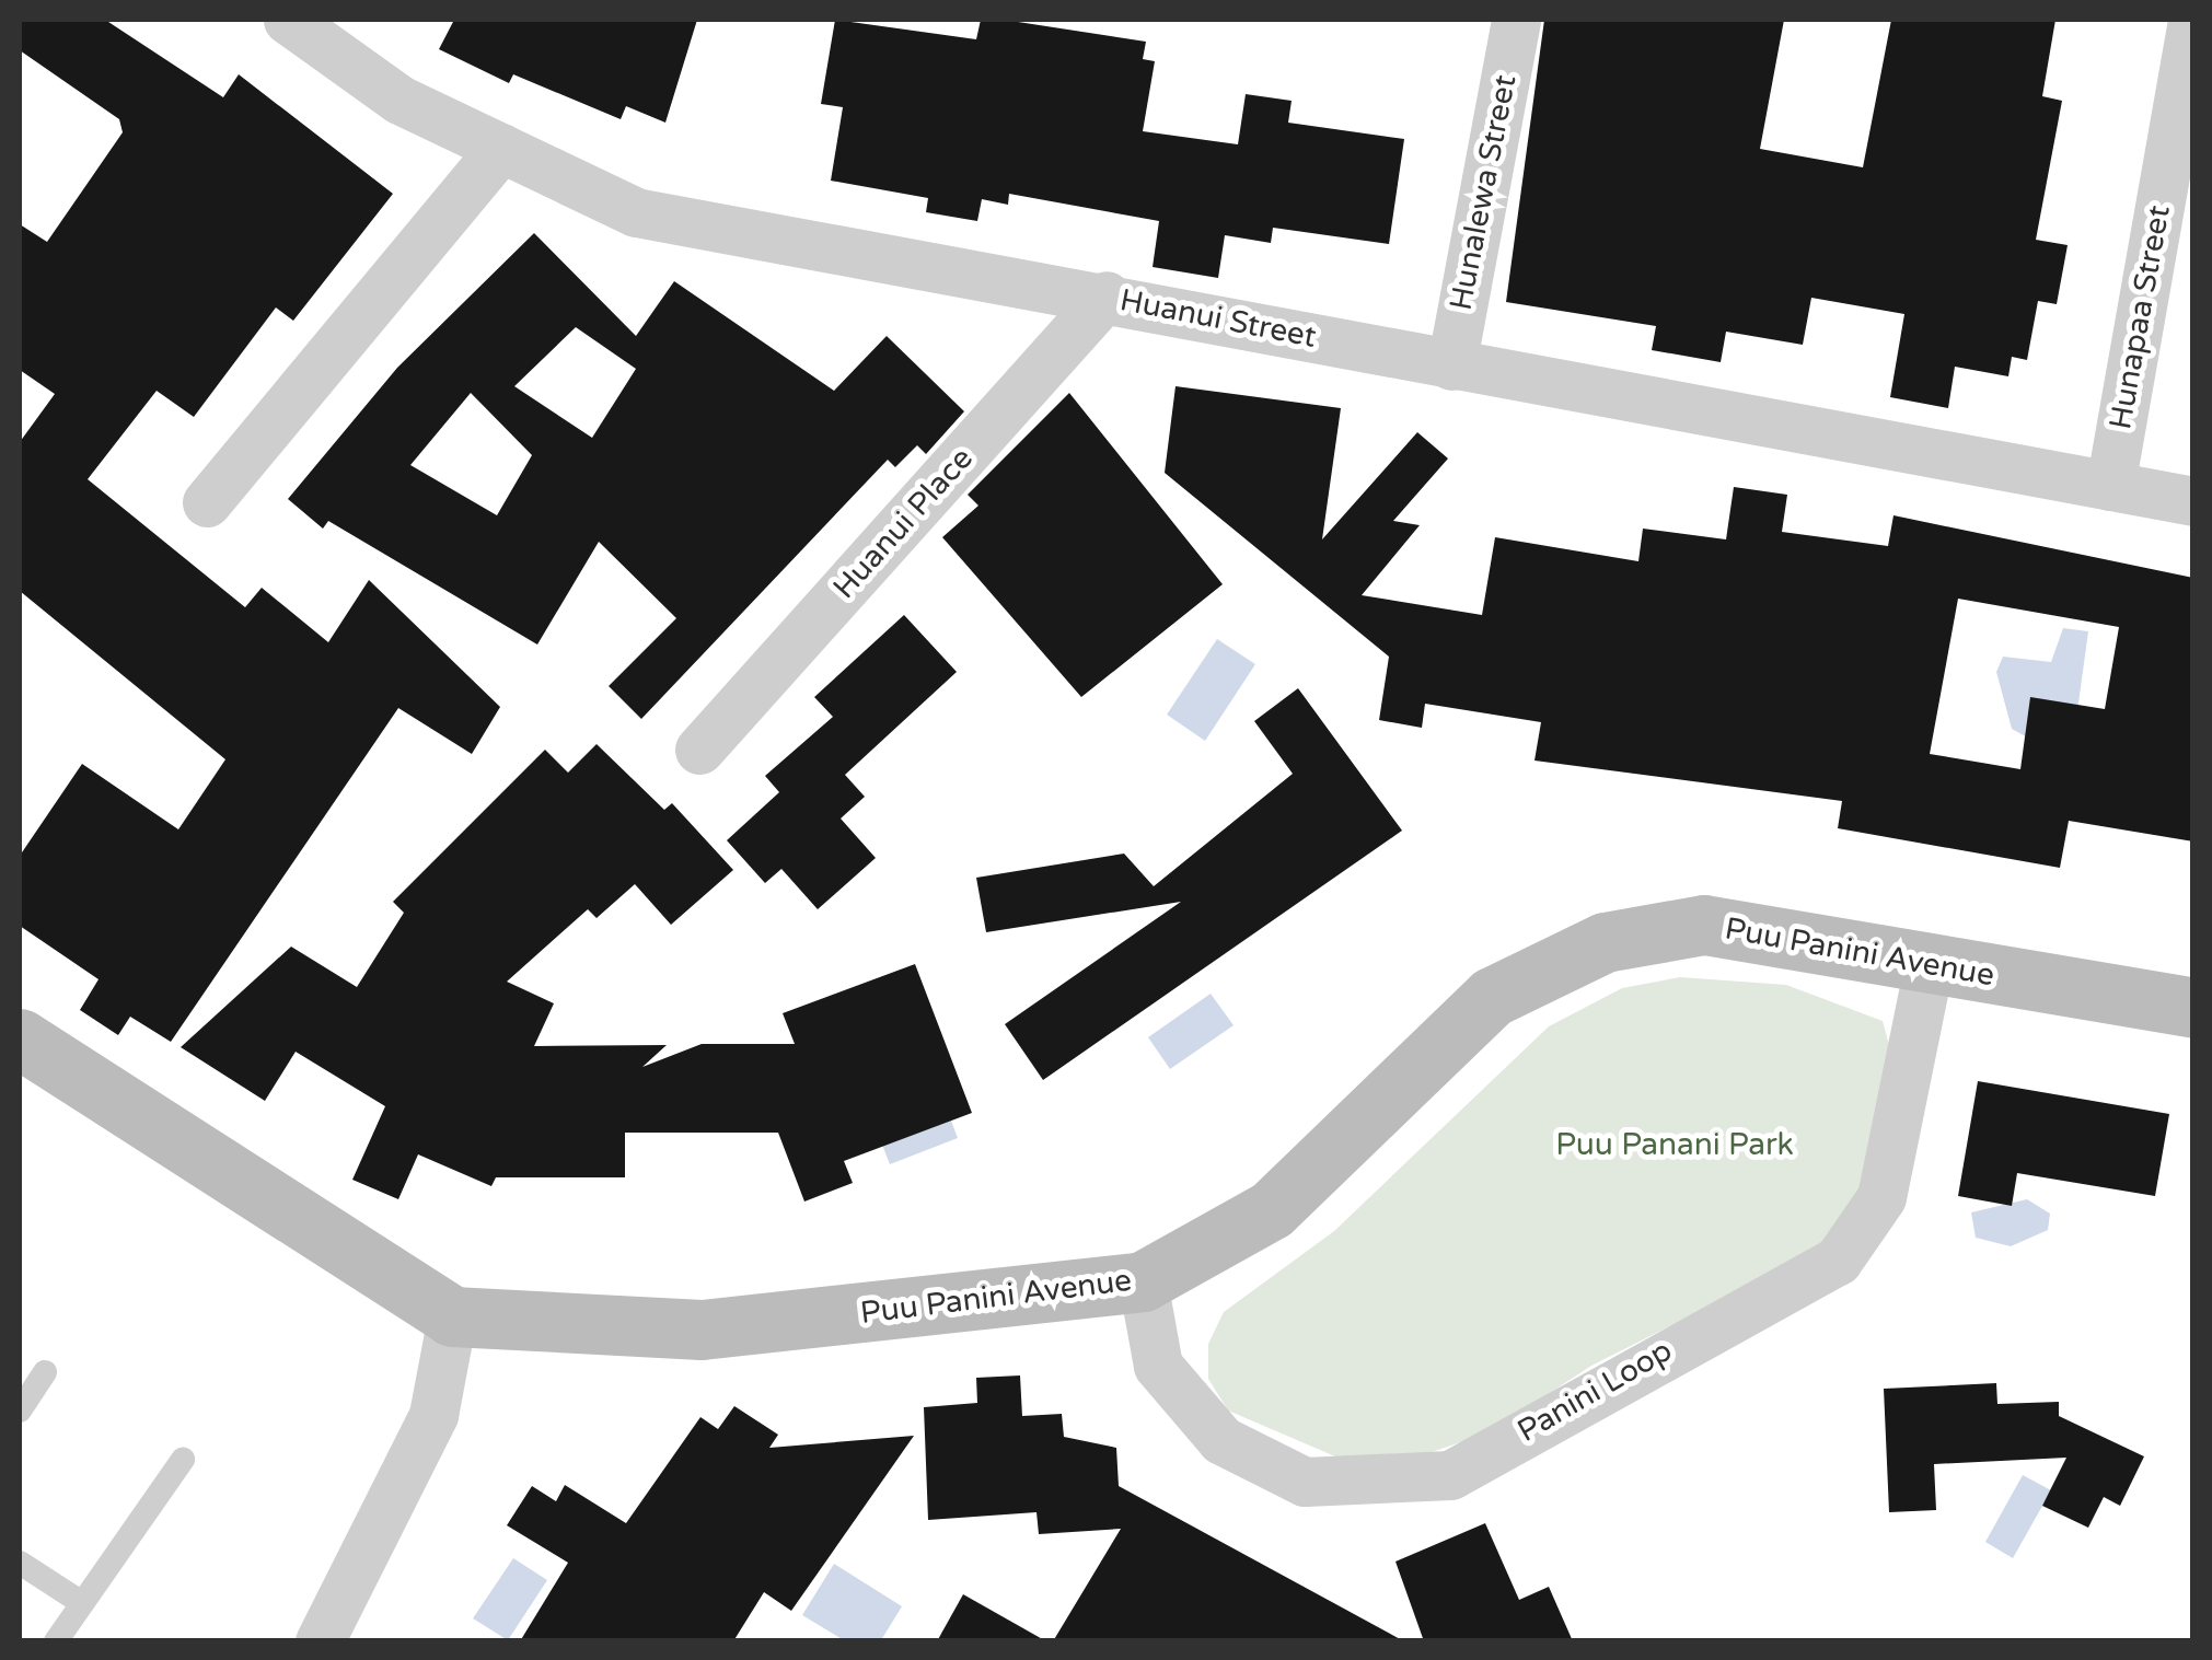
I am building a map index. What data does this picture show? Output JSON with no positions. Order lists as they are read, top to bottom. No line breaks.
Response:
{"streets":{"street":["Hunalewa Street","Hunapaa Street","Huanui Street","Huanui Place","Puu Panini Avenue","Panini Loop"]},"crossings":[["Hunalewa Street","Huanui Street"],["Hunapaa Street","Huanui Street"],["Huanui Street","Huanui Place"],["Puu Panini Avenue","Panini Loop"]],"parks":["Puu Panani Park"]}
